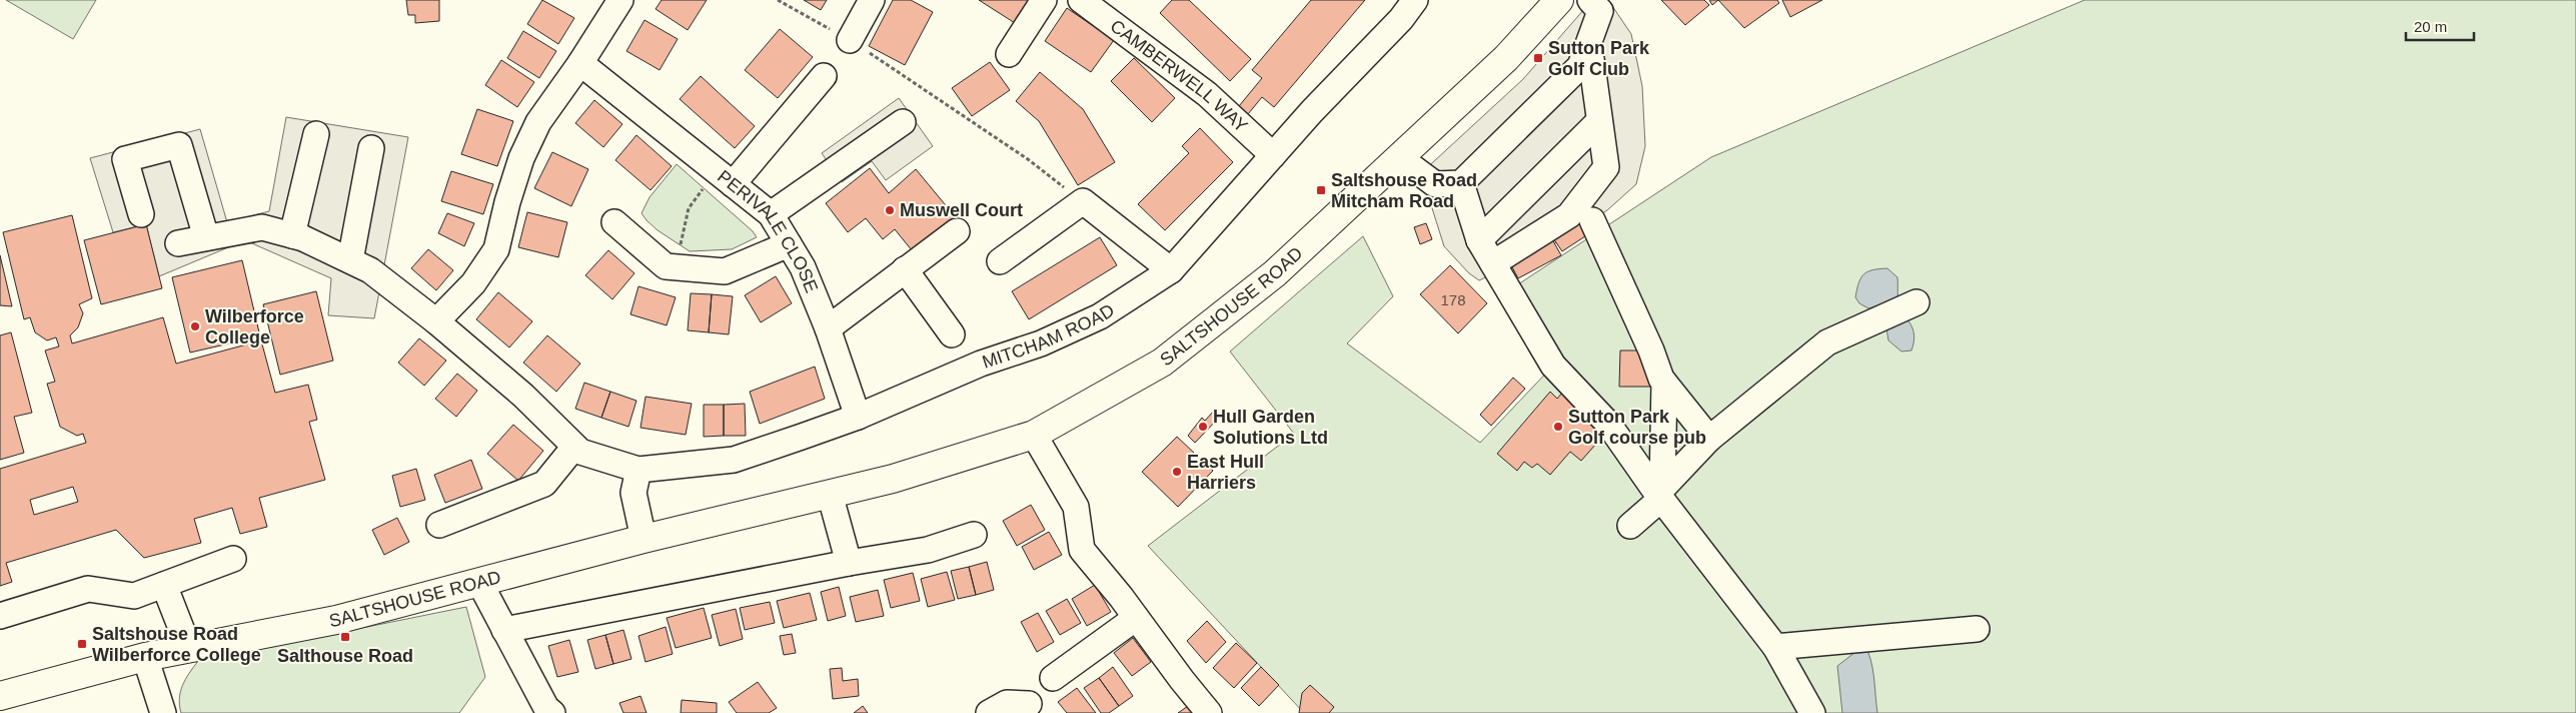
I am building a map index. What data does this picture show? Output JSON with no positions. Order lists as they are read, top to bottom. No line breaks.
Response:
{"streets":{"main road":["SALTSHOUSE ROAD"],"street":["CAMBERWELL WAY","PERIVALE CLOSE","MITCHAM ROAD"]},"crossings":[["CAMBERWELL WAY","MITCHAM ROAD"],["PERIVALE CLOSE","MITCHAM ROAD"]],"places":{"transit":["Sutton Park Golf Club","Saltshouse Road Mitcham Road","Salthouse Road","Saltshouse Road Wilberforce College"],"other":["Muswell Court","Wilberforce College","Hull Garden Solutions Ltd","Sutton Park Golf course pub","East Hull Harriers"]},"house_numbers":["178"],"scale_bar":"20 m"}
